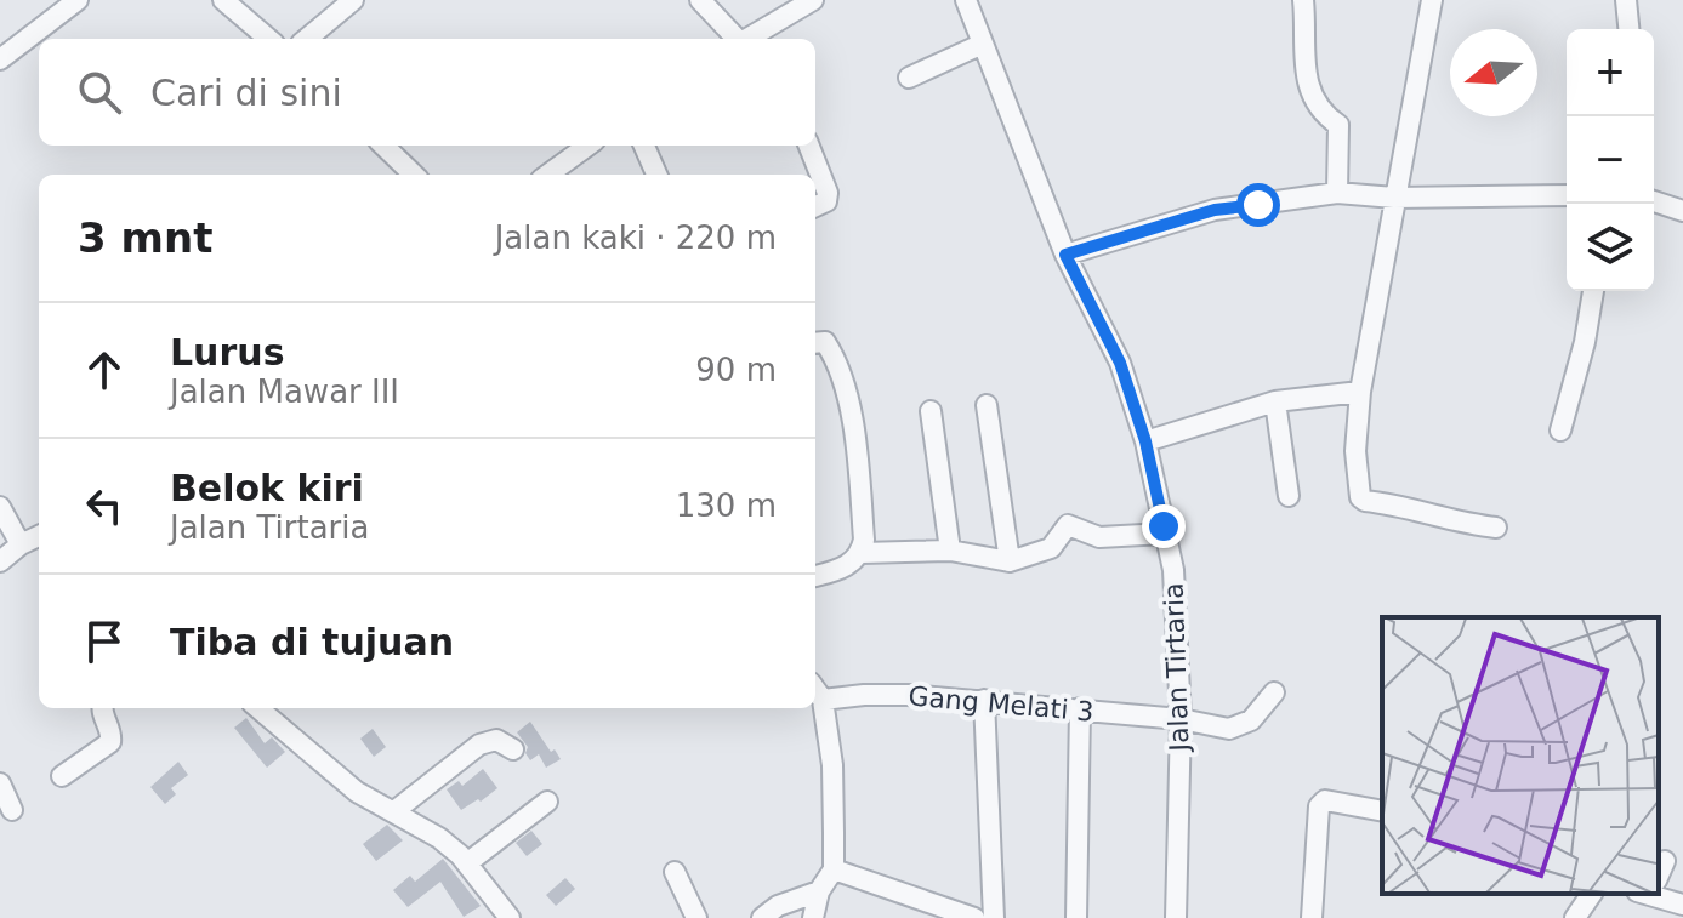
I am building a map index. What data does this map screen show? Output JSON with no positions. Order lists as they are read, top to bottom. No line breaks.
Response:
{"streets":{"street":["Jalan Tirtaria","Gang Melati 3"]},"crossings":[["Jalan Tirtaria","Gang Melati 3"]],"north":"left","page":{"map_buttons":["+","−"],"search":"Cari di sini","heading":["3 mnt","Jalan kaki · 220 m"],"list":[["Lurus","Jalan Mawar III","90 m"],["Belok kiri","Jalan Tirtaria","130 m"],"Tiba di tujuan"]}}
